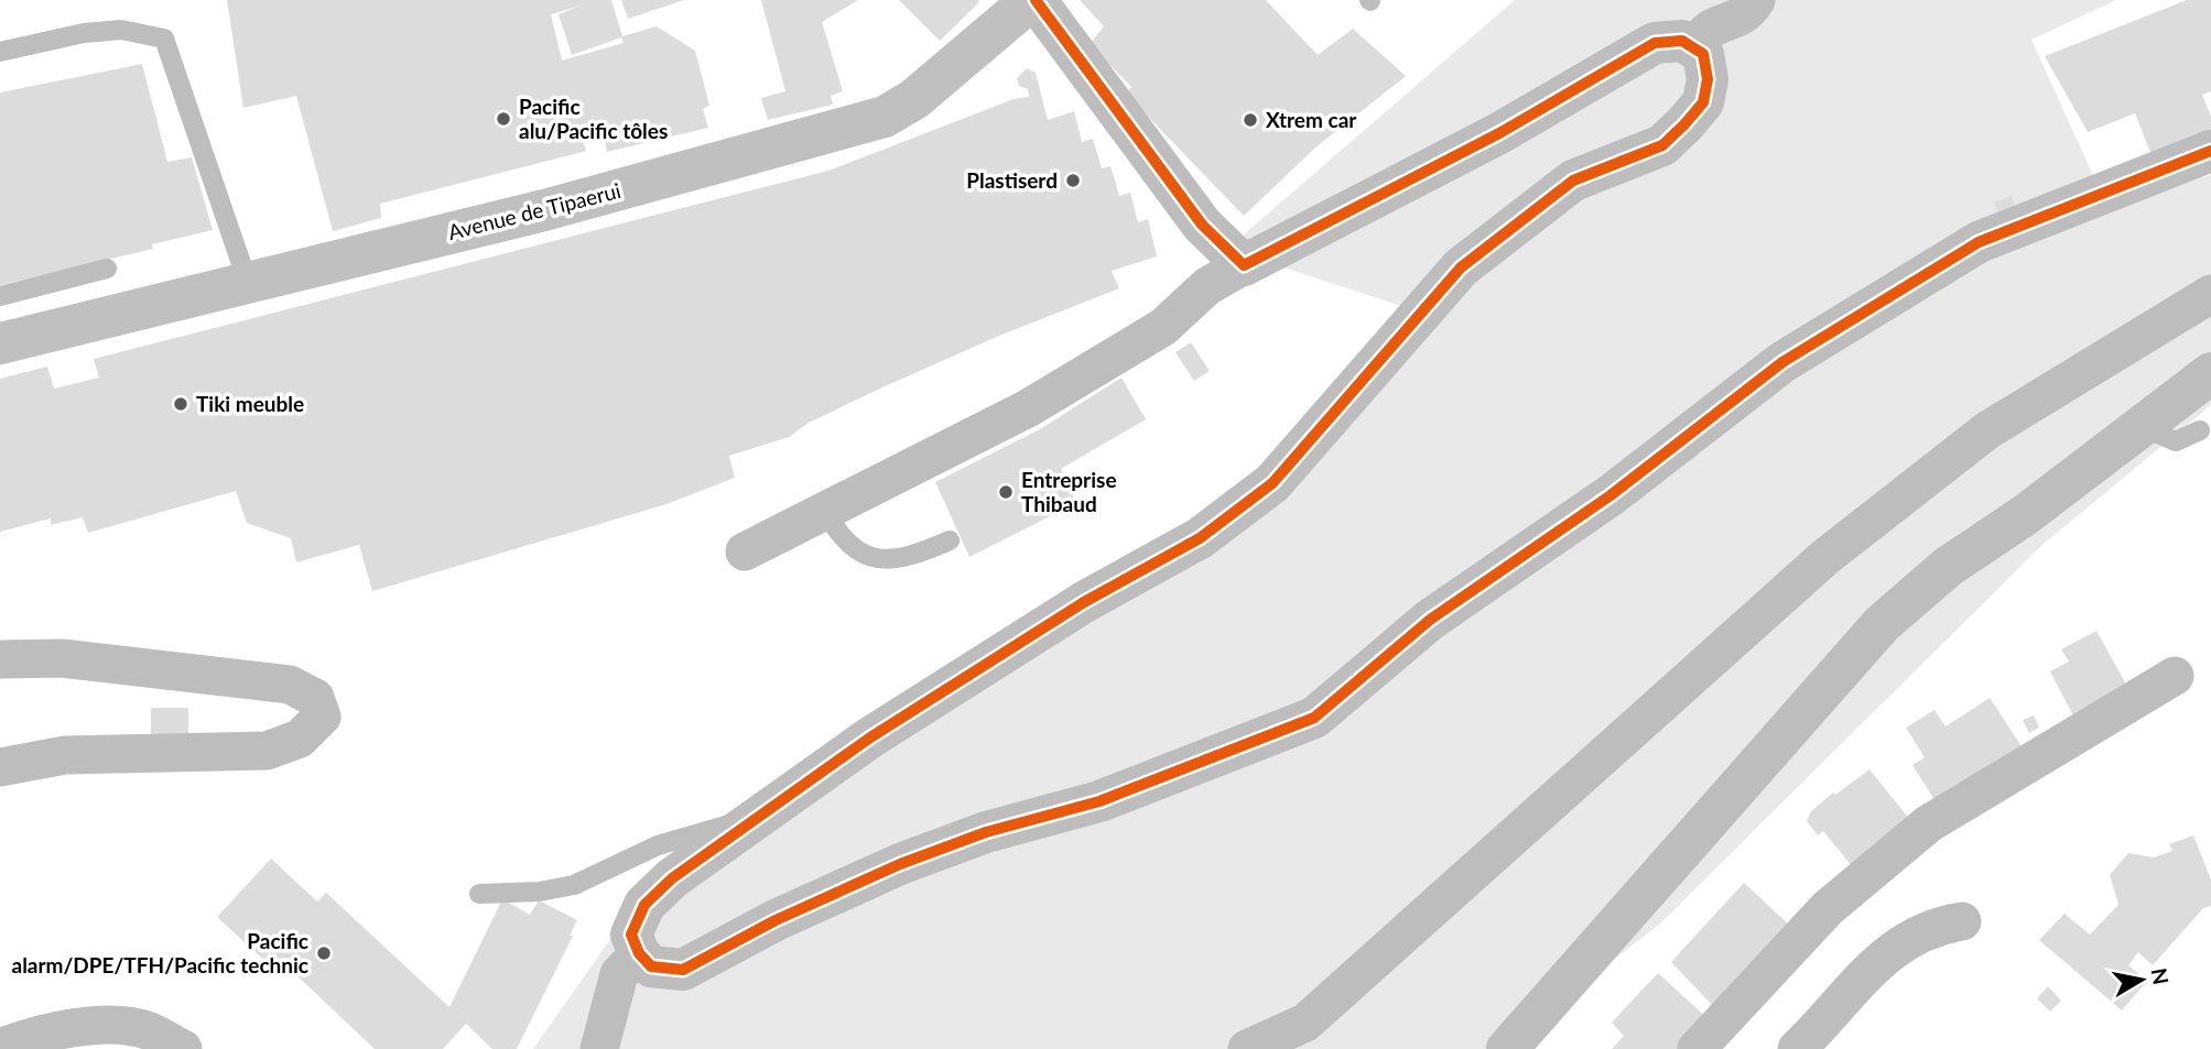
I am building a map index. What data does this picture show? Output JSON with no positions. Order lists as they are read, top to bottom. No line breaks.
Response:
{"streets":{"main road":["Avenue de Tipaerui"]},"places":["Pacific alu/Pacific tôles","Xtrem car","Plastiserd","Tiki meuble","Entreprise Thibaud","Pacific alarm/DPE/TFH/Pacific technic"],"north":"right"}
